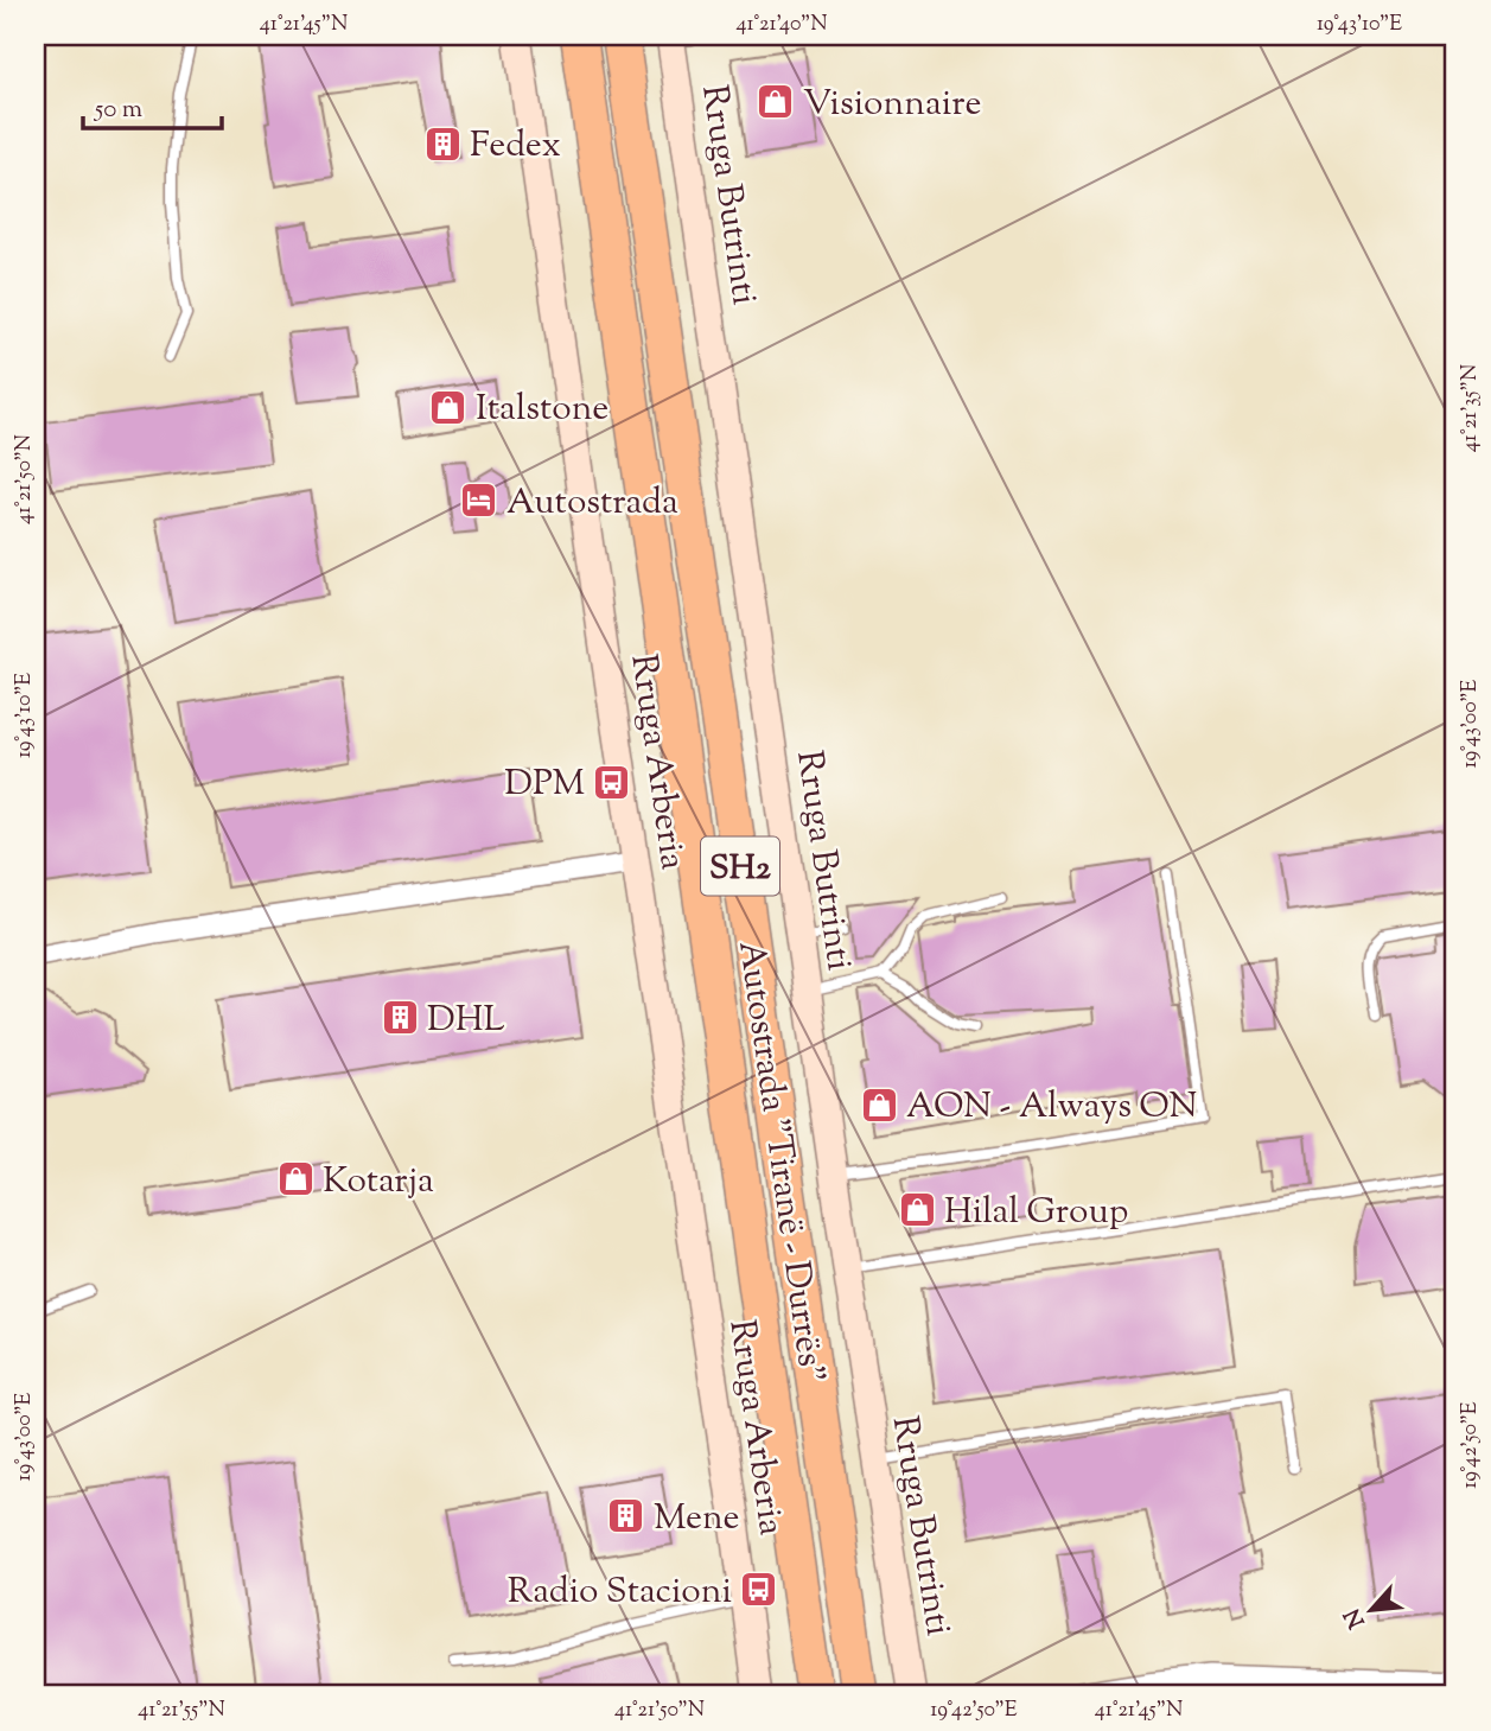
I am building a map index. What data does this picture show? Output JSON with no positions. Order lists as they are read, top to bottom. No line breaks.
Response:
{"streets":{"highway":["SH2","Autostrada \"Tiranë - Durrës\""],"main road":["Rruga Butrinti","Rruga Arberia"]},"places":{"shop":["Visionnaire","Italstone","AON - Always ON","Kotarja","Hilal Group"],"building":["Fedex","DHL","Mene"],"hotel":["Autostrada"],"bus stop":["DPM","Radio Stacioni"]},"scale_bar":"50 m","north":"bottom left","coordinates":["41°21'45\"N","41°21'40\"N","19°43'10\"E","41°21'35\"N","41°21'50\"N","19°43'00\"E","19°42'50\"E","41°21'55\"N"]}
